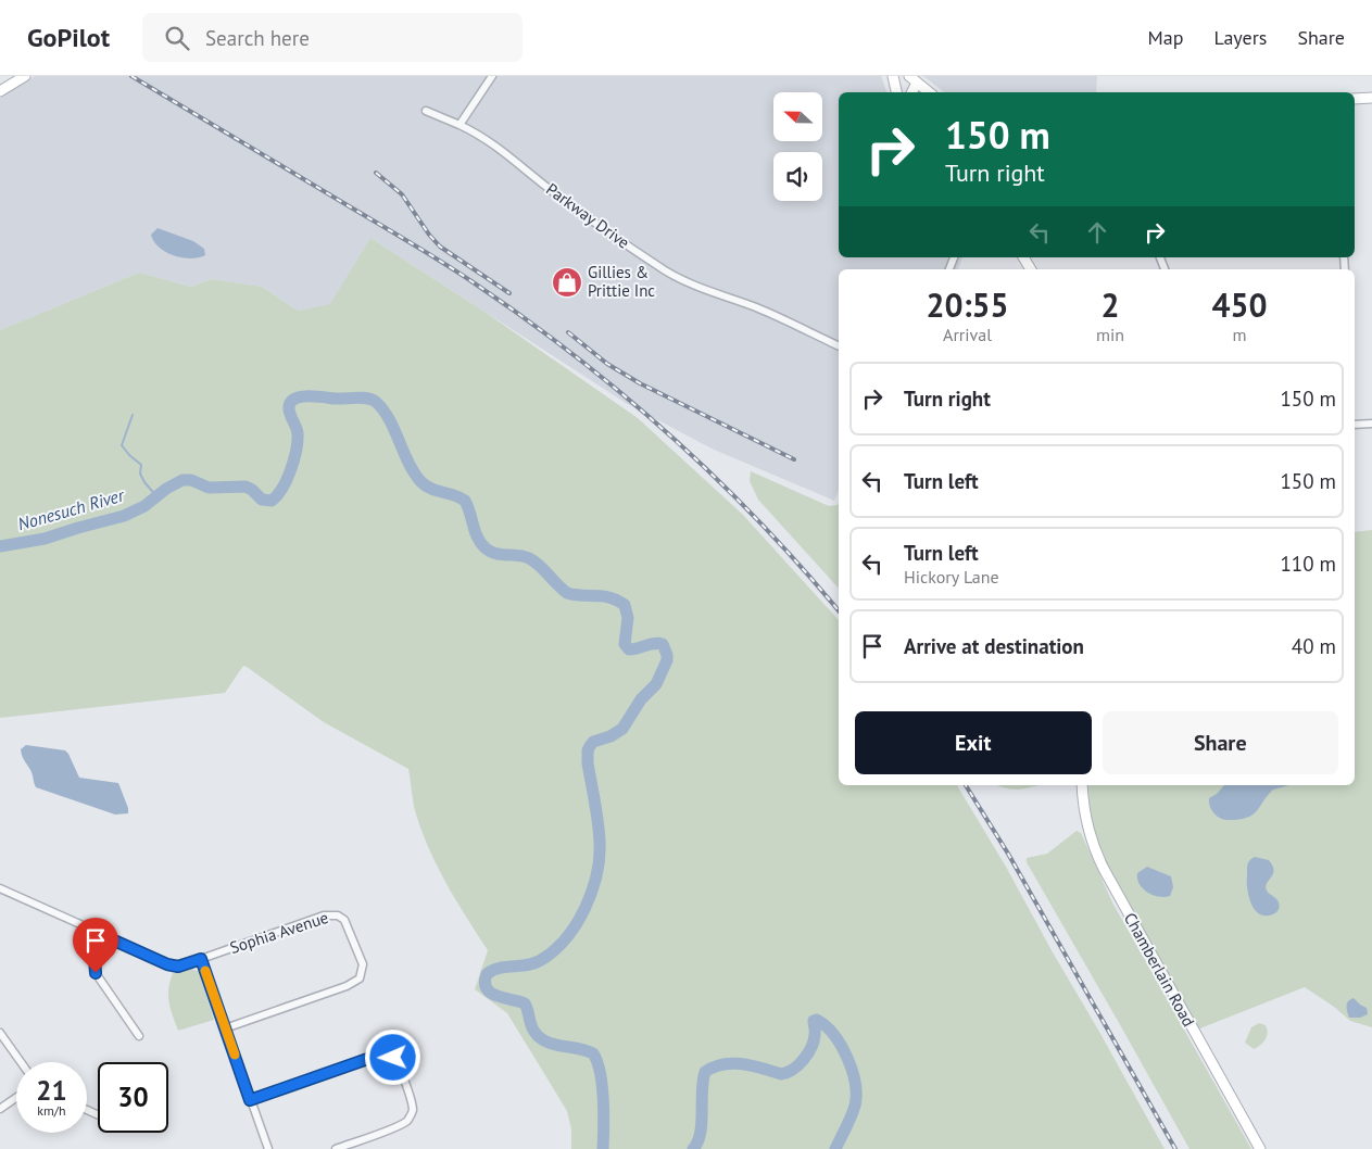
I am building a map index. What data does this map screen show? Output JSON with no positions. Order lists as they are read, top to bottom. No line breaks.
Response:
{"streets":{"street":["Parkway Drive","Sophia Avenue","Chamberlain Road"]},"water":["Nonesuch River"],"places":{"shop":["Gillies & Prittie Inc"]},"north":"left","page":{"header":"GoPilot","search":"Search here","nav":["Map","Layers","Share"],"turn":["150 m","Turn right"],"eta":["20:55","Arrival","2","min","450","m"],"list":[{"name":"Turn right","value":"150 m"},{"name":"Turn left","value":"150 m"},{"name":"Turn left","note":"Hickory Lane","value":"110 m"},{"name":"Arrive at destination","value":"40 m"}],"buttons":["Exit","Share"],"speed":"21 km/h","limit":"30"}}
